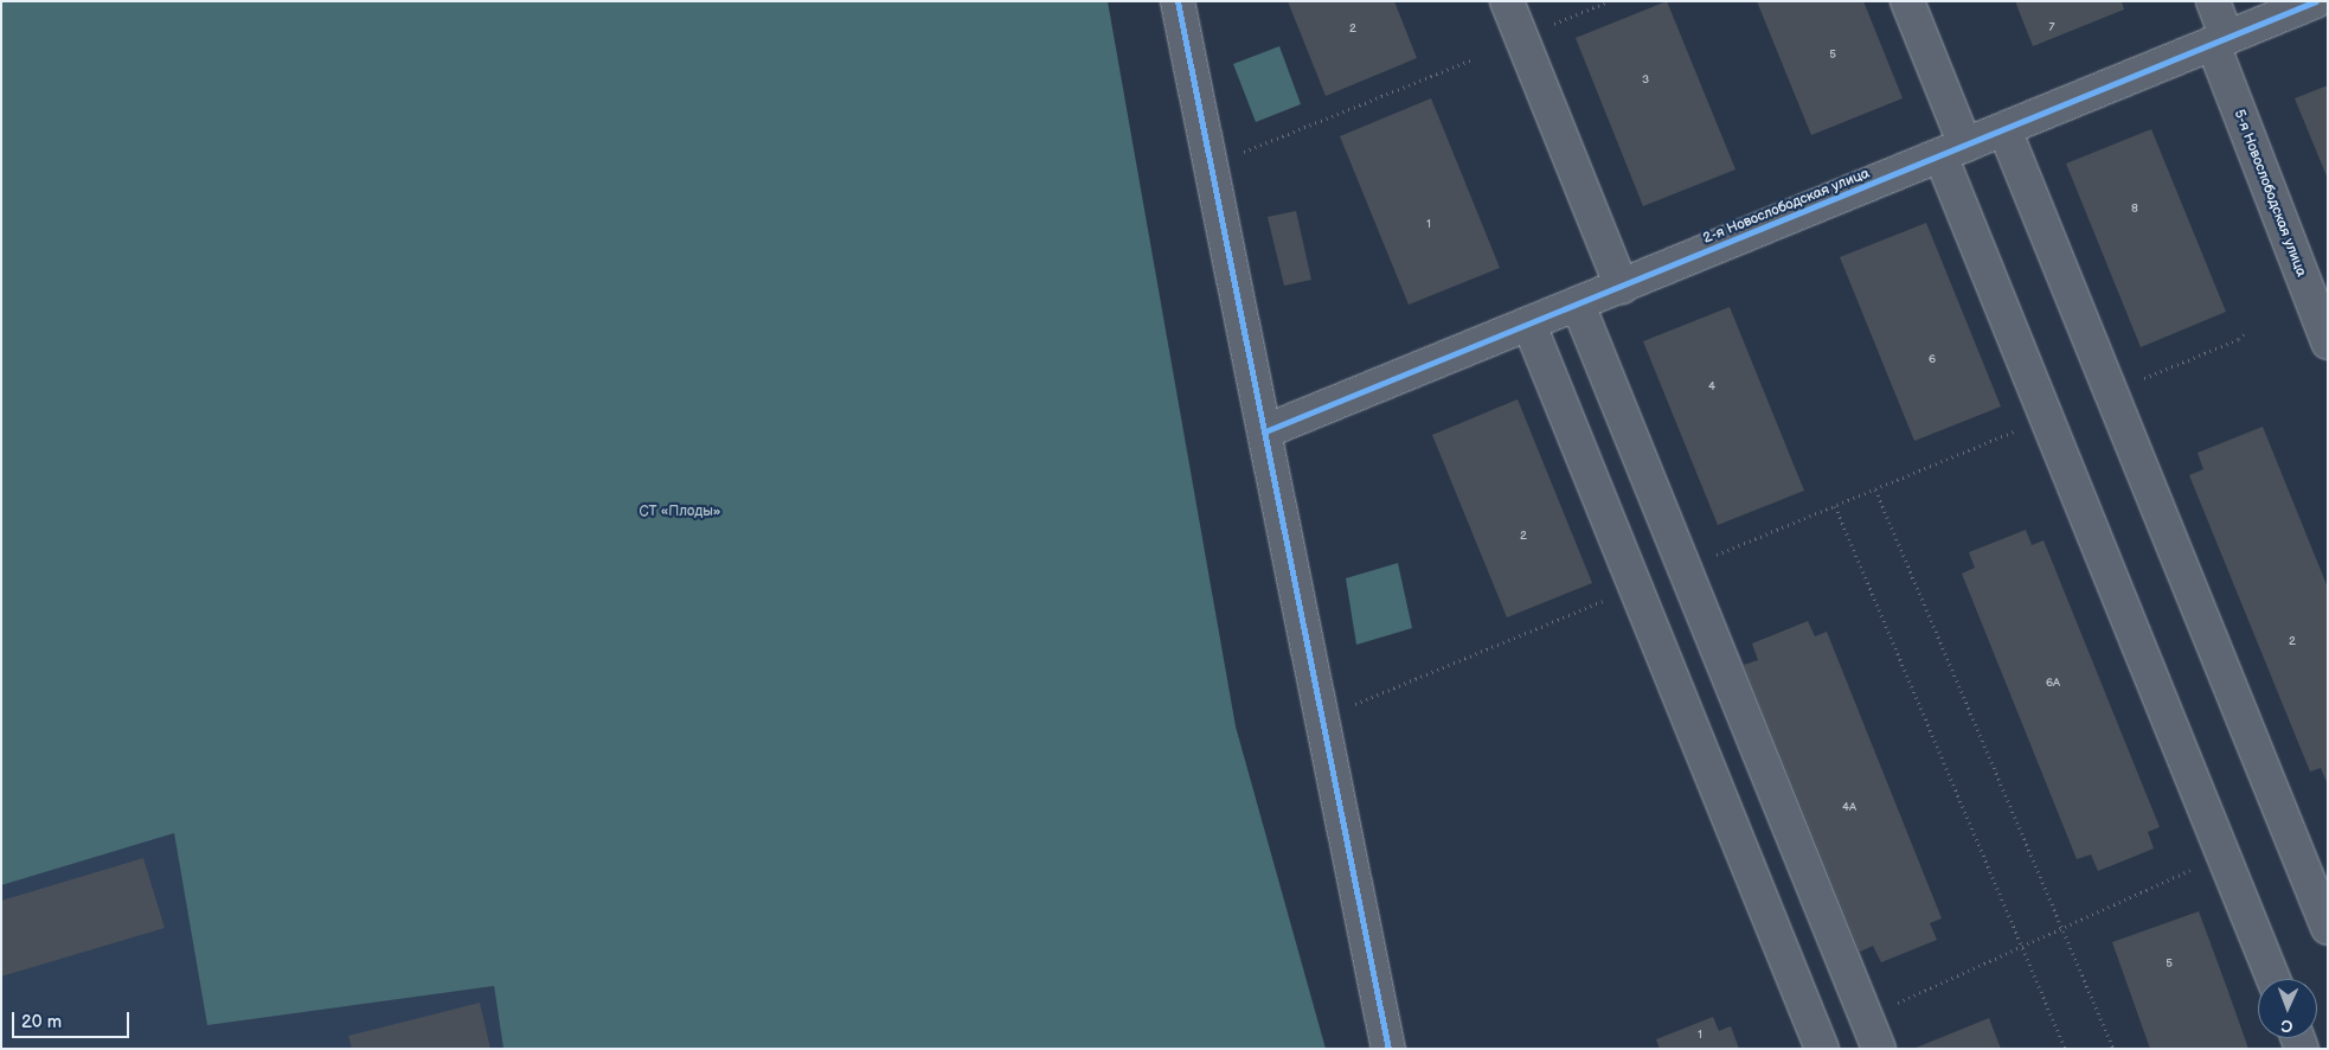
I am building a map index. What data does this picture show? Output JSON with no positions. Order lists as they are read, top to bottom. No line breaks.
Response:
{"streets":{"street":["5-я Новослободская улица","2-я Новослободская улица"]},"crossings":[["5-я Новослободская улица","2-я Новослободская улица"]],"parks":["СТ «Плоды»"],"house_numbers":["7","2","5","3","8","1","6","4","2","2","6А","4А","5","1"],"scale_bar":"20 m","north":"bottom"}
